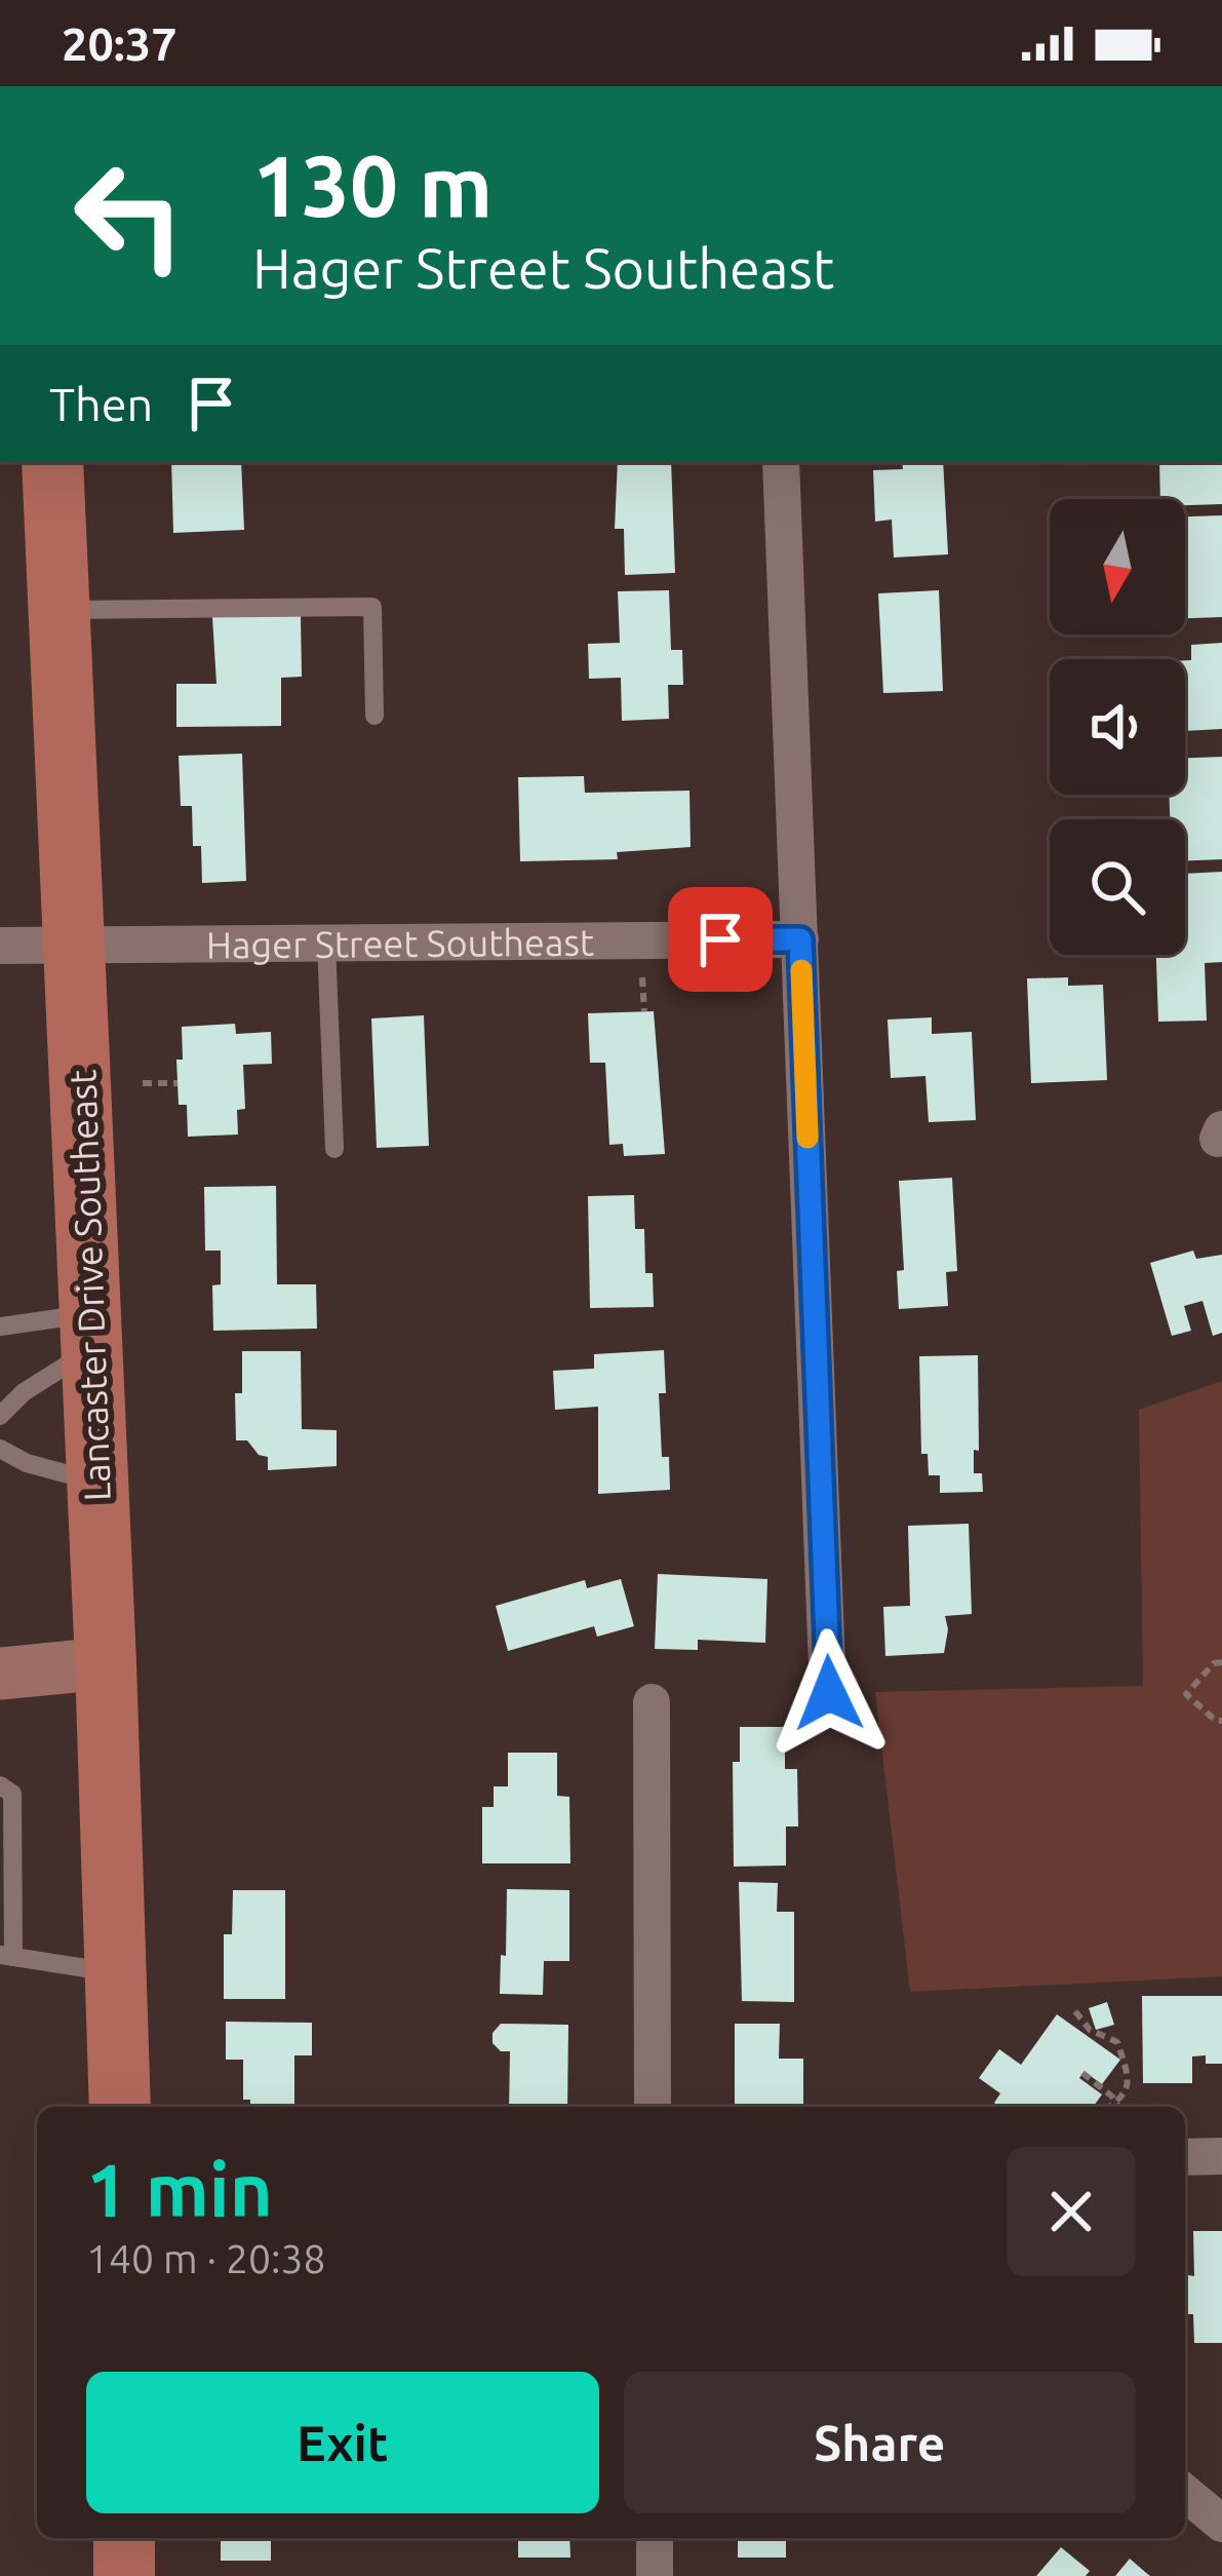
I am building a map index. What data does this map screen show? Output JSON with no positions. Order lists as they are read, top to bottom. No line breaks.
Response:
{"streets":{"main road":["Lancaster Drive Southeast"],"street":["Hager Street Southeast"]},"crossings":[["Hager Street Southeast","Lancaster Drive Southeast"]],"north":"bottom","page":{"status":"20:37","turn":["130 m","Hager Street Southeast"],"then":"Then","heading":["1 min","140 m · 20:38"],"buttons":["Exit","Share"]}}
